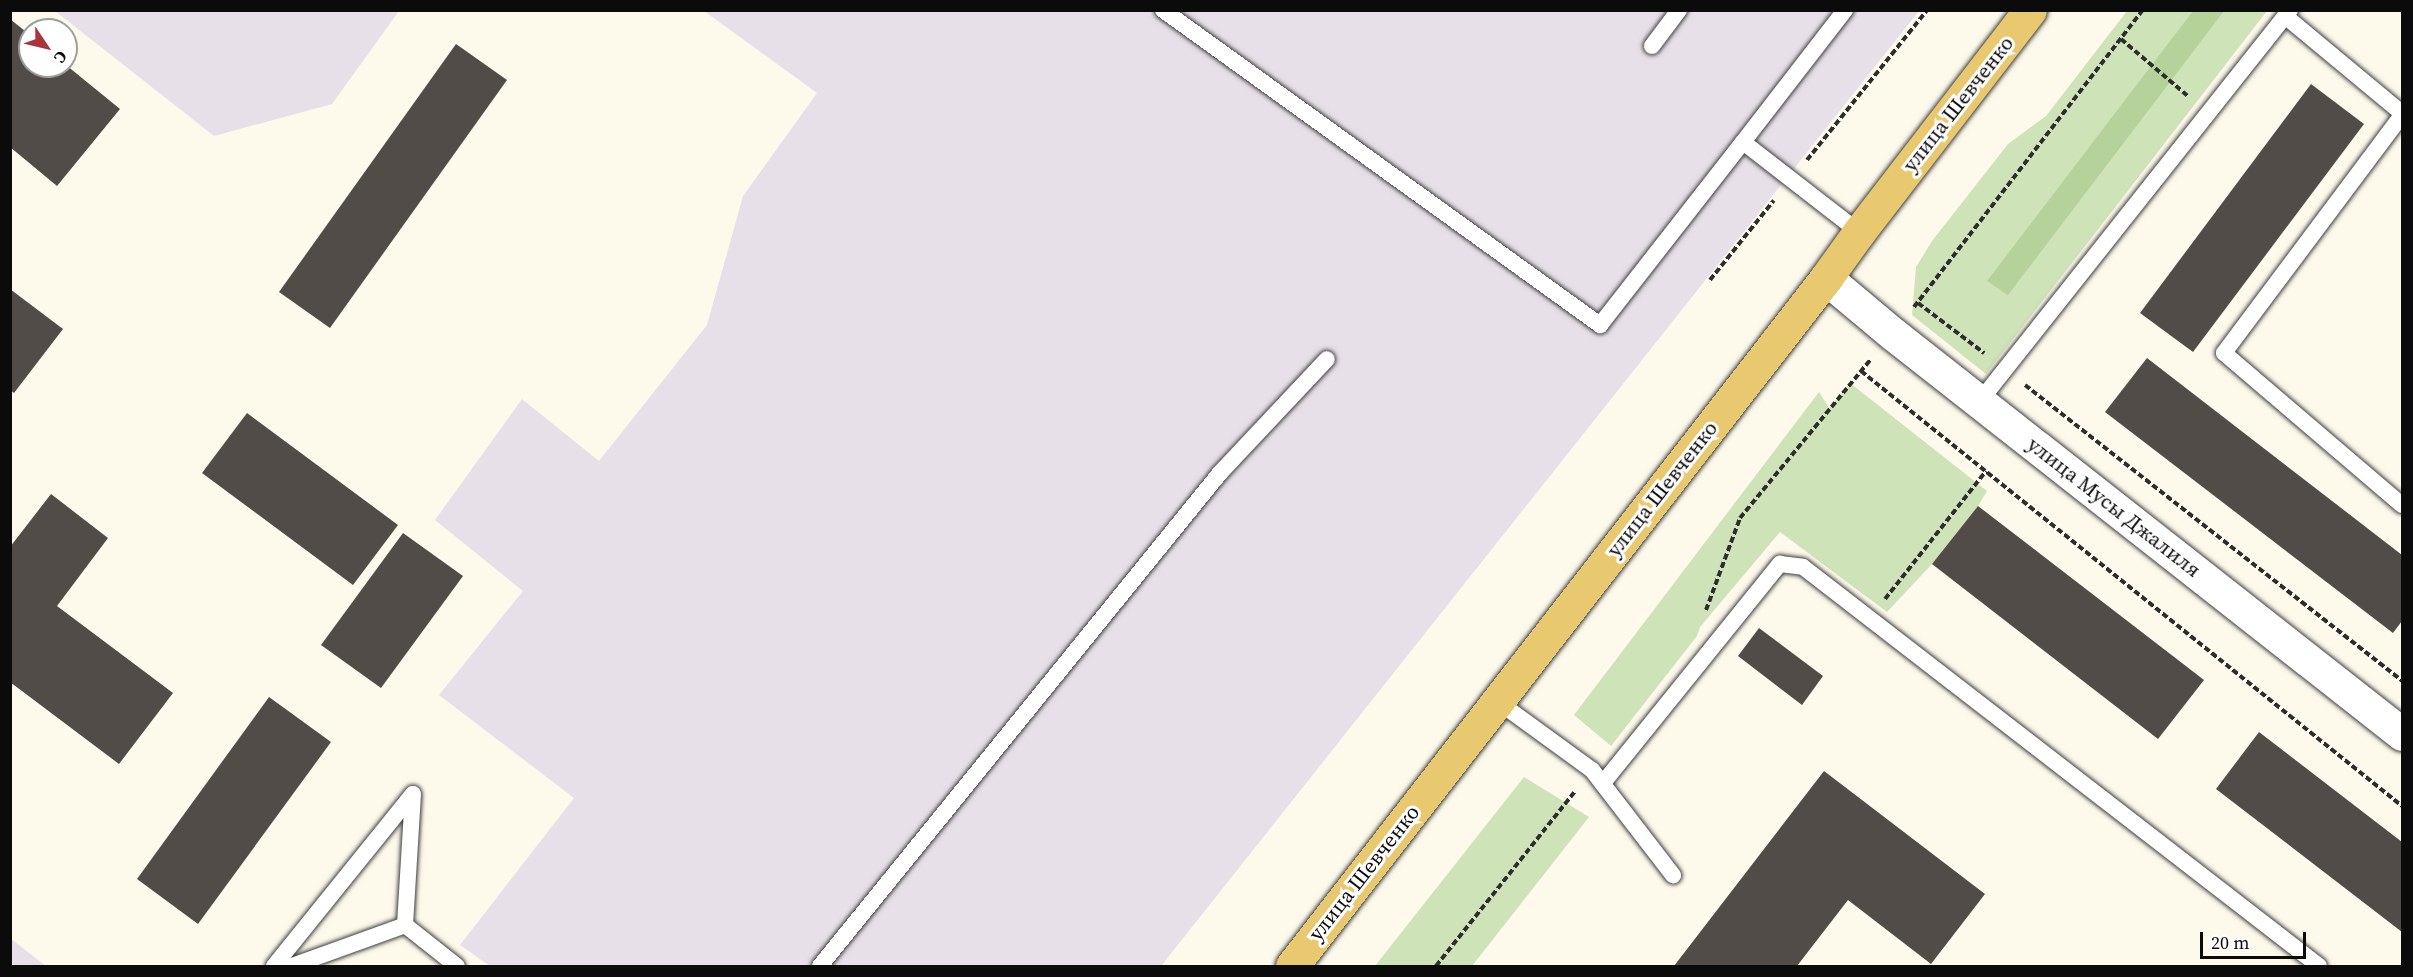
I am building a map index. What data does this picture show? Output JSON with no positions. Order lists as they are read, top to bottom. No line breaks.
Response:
{"streets":{"main road":["улица Шевченко"],"street":["улица Мусы Джалиля"]},"crossings":[["улица Шевченко","улица Мусы Джалиля"]],"scale_bar":"20 m","north":"bottom right"}
